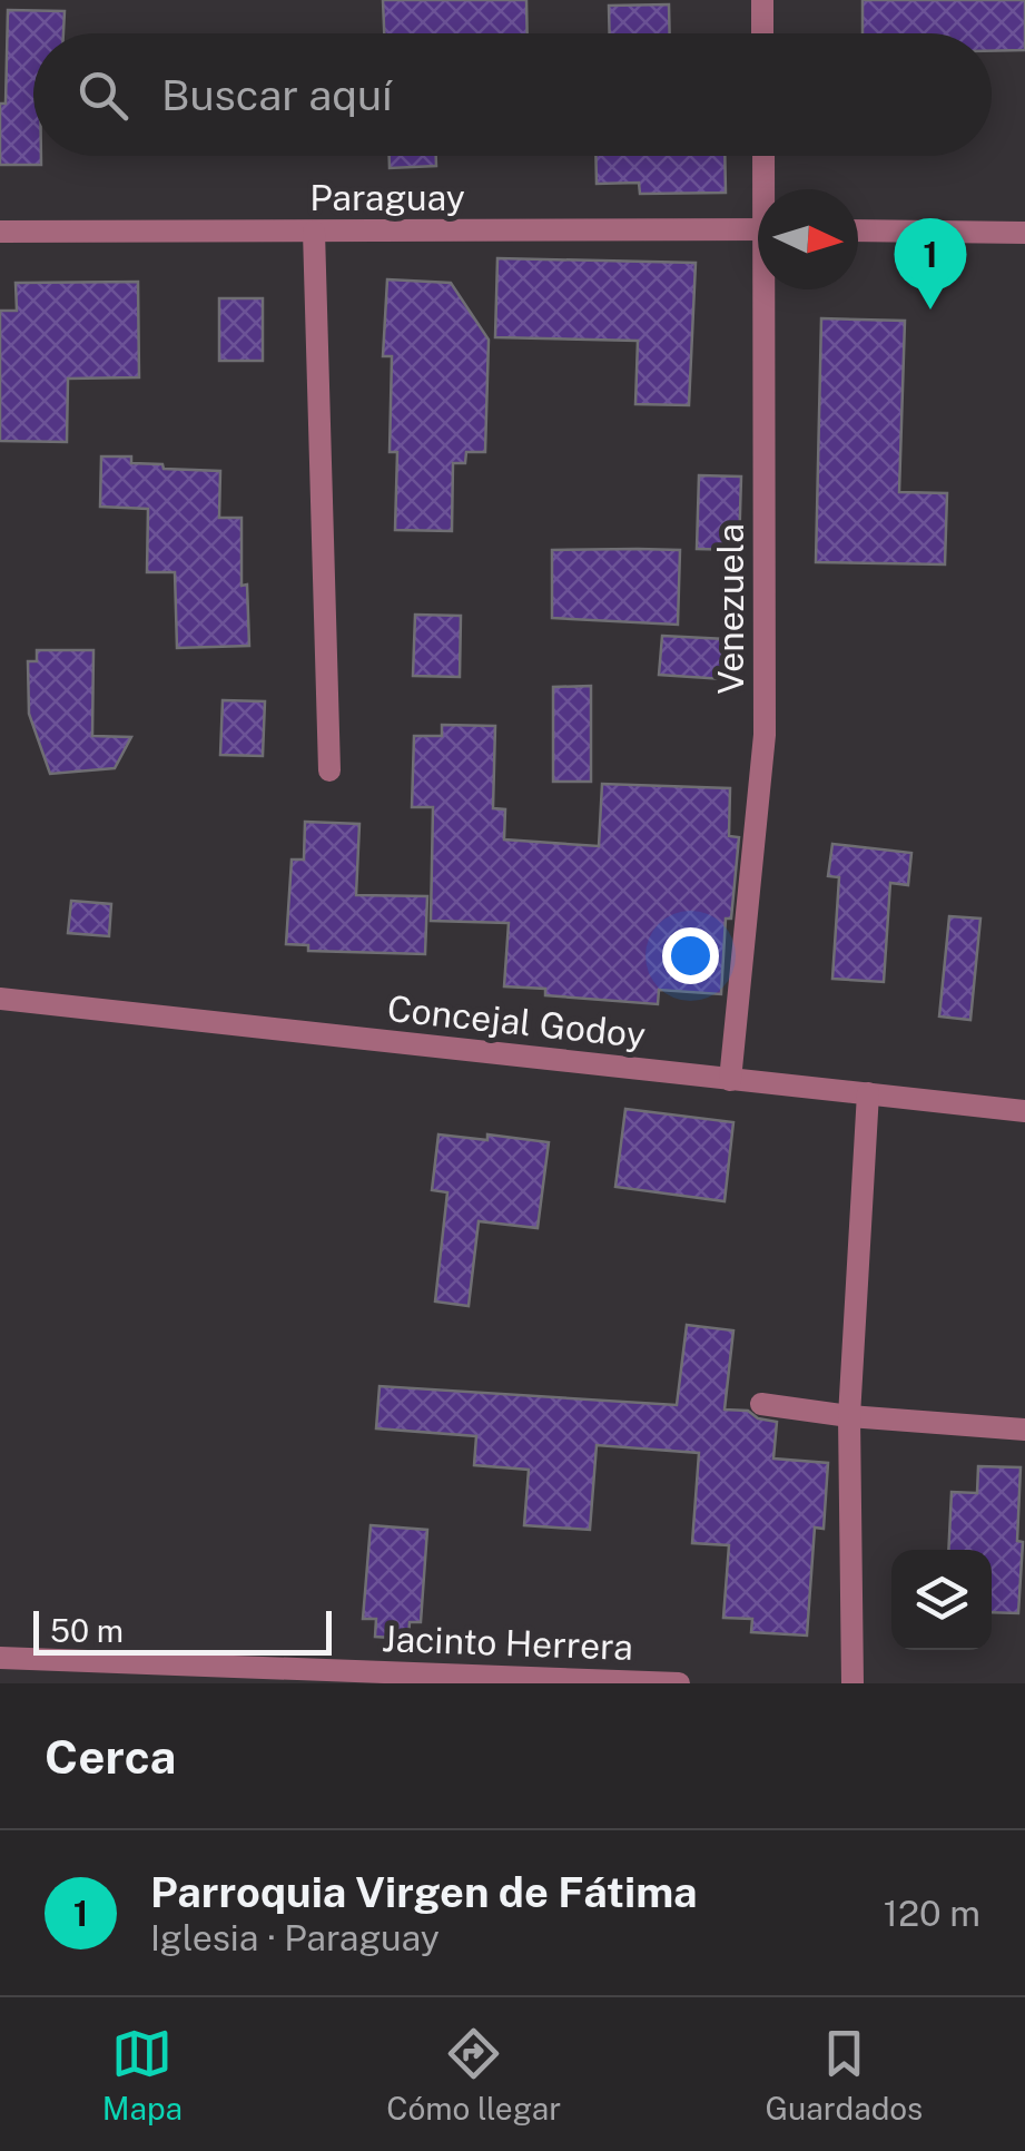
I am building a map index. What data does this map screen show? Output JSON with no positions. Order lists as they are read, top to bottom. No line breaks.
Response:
{"streets":{"street":["Paraguay","Venezuela","Concejal Godoy","Jacinto Herrera"]},"crossings":[["Venezuela","Concejal Godoy"]],"scale_bar":"50 m","north":"right","page":{"search":"Buscar aquí","pins":"1","scale":"50 m","heading":"Cerca","list":[{"mark":"1","name":"Parroquia Virgen de Fátima","note":"Iglesia · Paraguay","value":"120 m"}],"nav":["Mapa","Cómo llegar","Guardados"]}}
